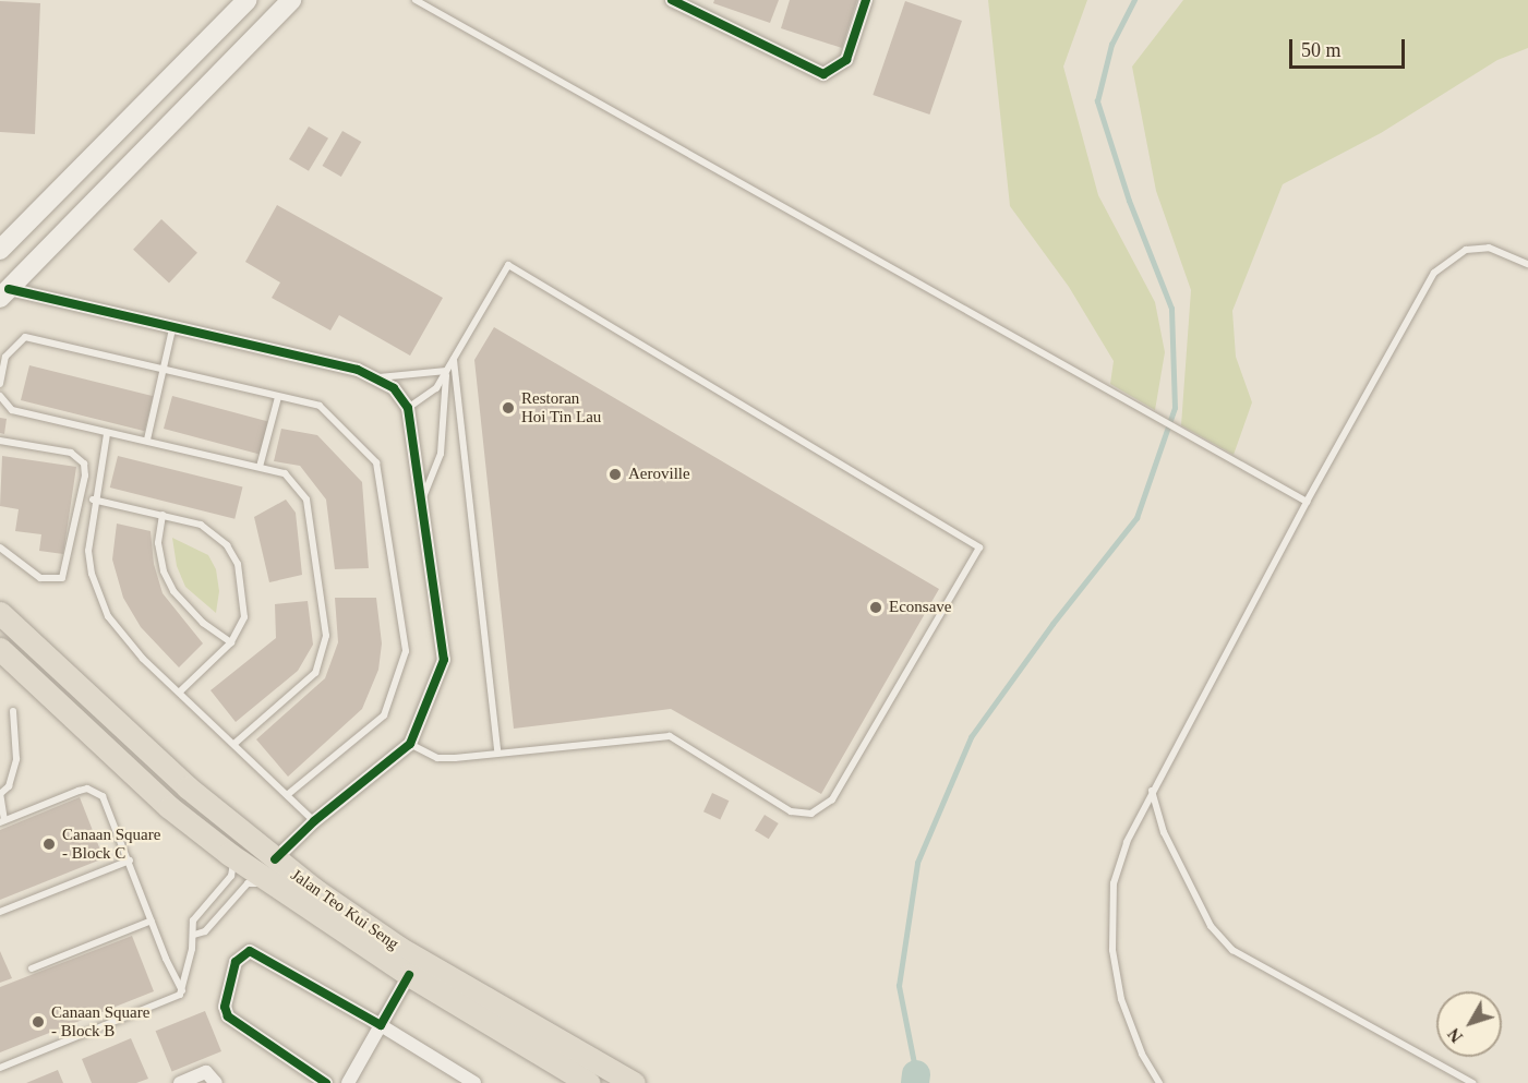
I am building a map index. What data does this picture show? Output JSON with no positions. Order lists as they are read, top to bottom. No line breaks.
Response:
{"streets":{"highway":["Jalan Teo Kui Seng"]},"places":["Restoran Hoi Tin Lau","Aeroville","Econsave","Canaan Square - Block C","Canaan Square - Block B"],"scale_bar":"50 m","north":"bottom left"}
